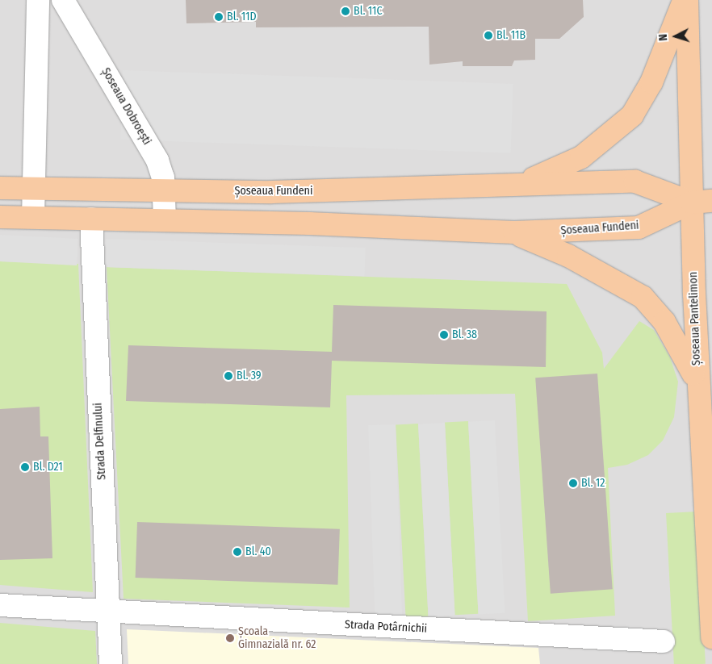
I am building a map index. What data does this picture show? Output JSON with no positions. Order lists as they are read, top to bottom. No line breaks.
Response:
{"streets":{"main road":["Șoseaua Fundeni","Șoseaua Pantelimon"],"street":["Șoseaua Dobroești","Strada Delfinului","Strada Potârnichii"]},"crossings":[["Șoseaua Dobroești","Șoseaua Fundeni"],["Șoseaua Fundeni","Șoseaua Pantelimon"],["Șoseaua Fundeni","Strada Delfinului"],["Strada Delfinului","Strada Potârnichii"]],"places":["Bl. 11C","Bl. 11D","Bl. 11B","Bl. 38","Bl. 39","Bl. D21","Bl. 12","Bl. 40","Școala Gimnazială nr. 62"],"north":"left"}
